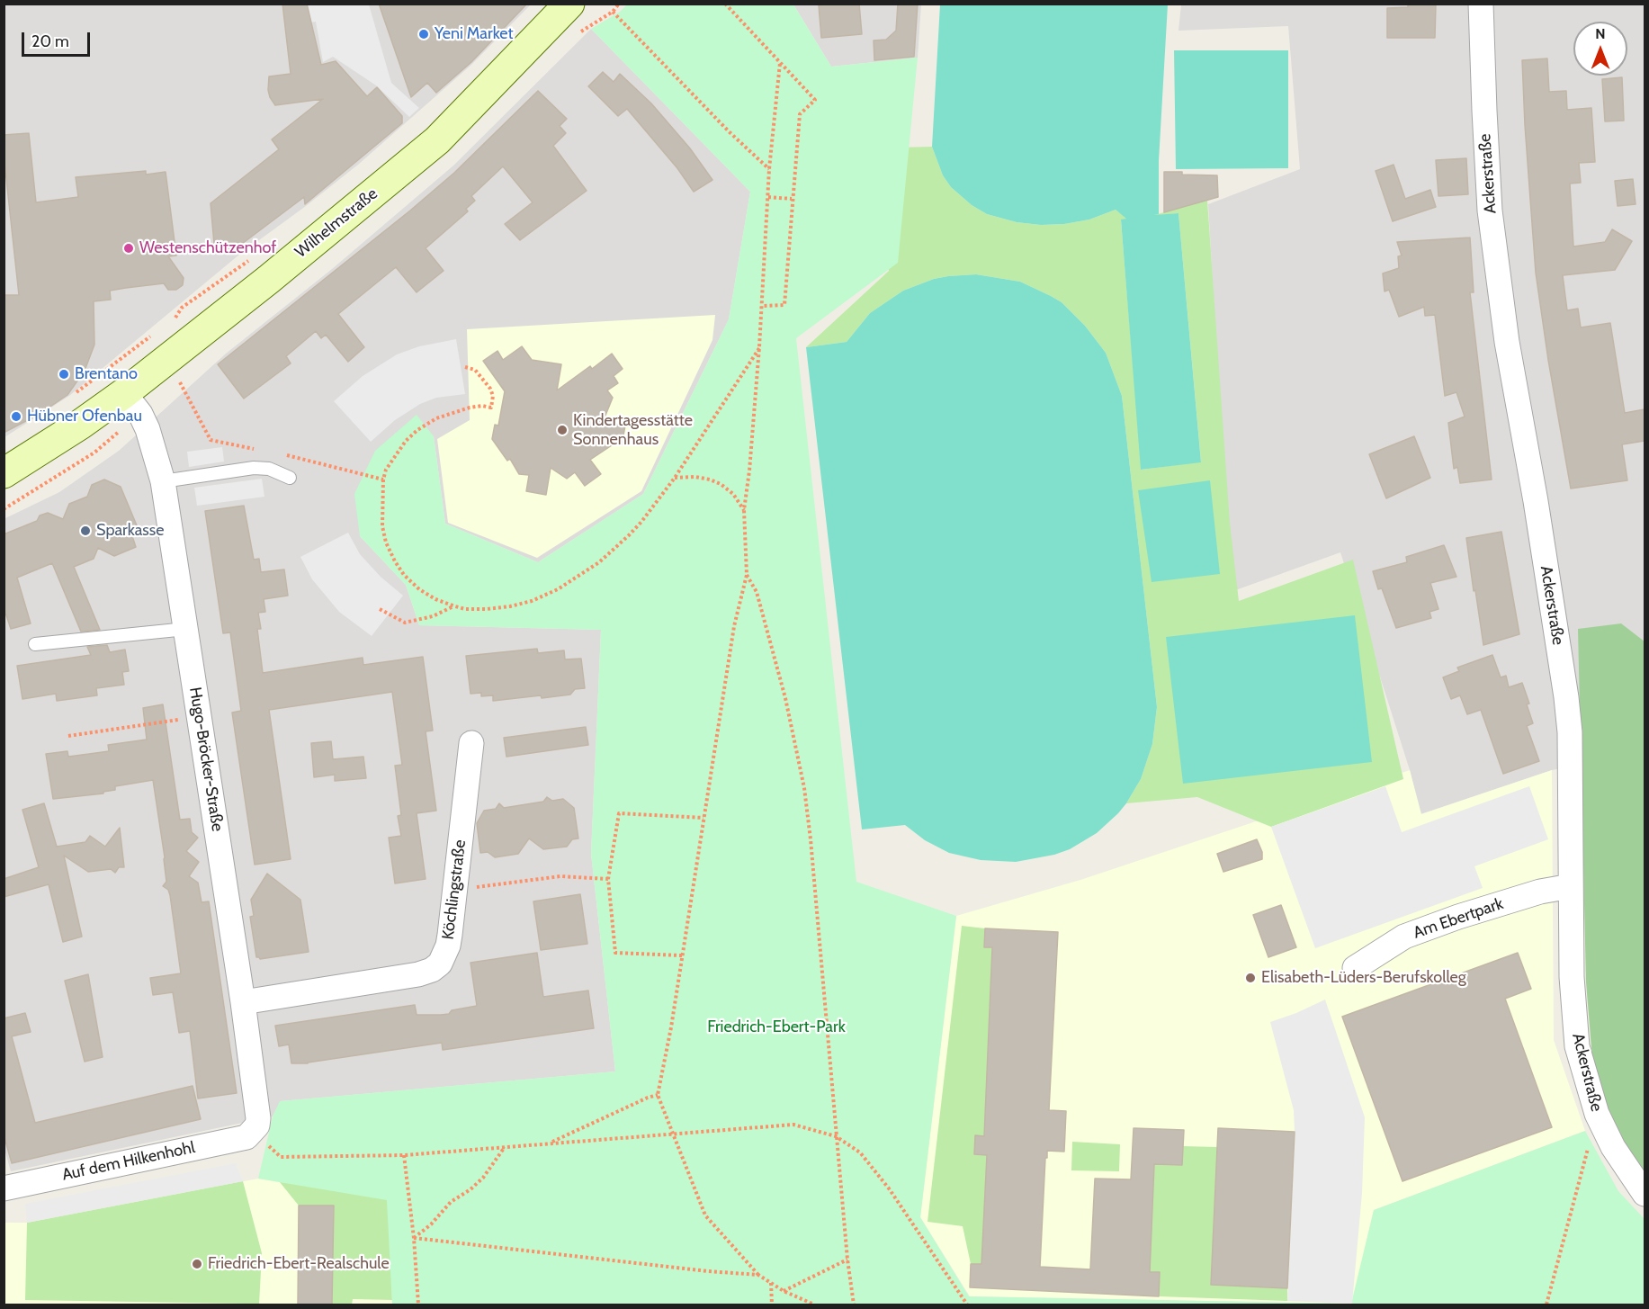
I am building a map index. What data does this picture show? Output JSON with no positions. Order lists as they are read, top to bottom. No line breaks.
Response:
{"streets":{"main road":["Wilhelmstraße"],"street":["Ackerstraße","Hugo-Bröcker-Straße","Köchlingstraße","Am Ebertpark","Auf dem Hilkenhohl"]},"crossings":[["Ackerstraße","Am Ebertpark"],["Wilhelmstraße","Hugo-Bröcker-Straße"],["Hugo-Bröcker-Straße","Köchlingstraße"],["Hugo-Bröcker-Straße","Auf dem Hilkenhohl"]],"parks":["Friedrich-Ebert-Park"],"places":["Yeni Market","Westenschützenhof","Brentano","Hübner Ofenbau","Kindertagesstätte Sonnenhaus","Sparkasse","Elisabeth-Lüders-Berufskolleg","Friedrich-Ebert-Realschule"],"scale_bar":"20 m","north":"top"}
